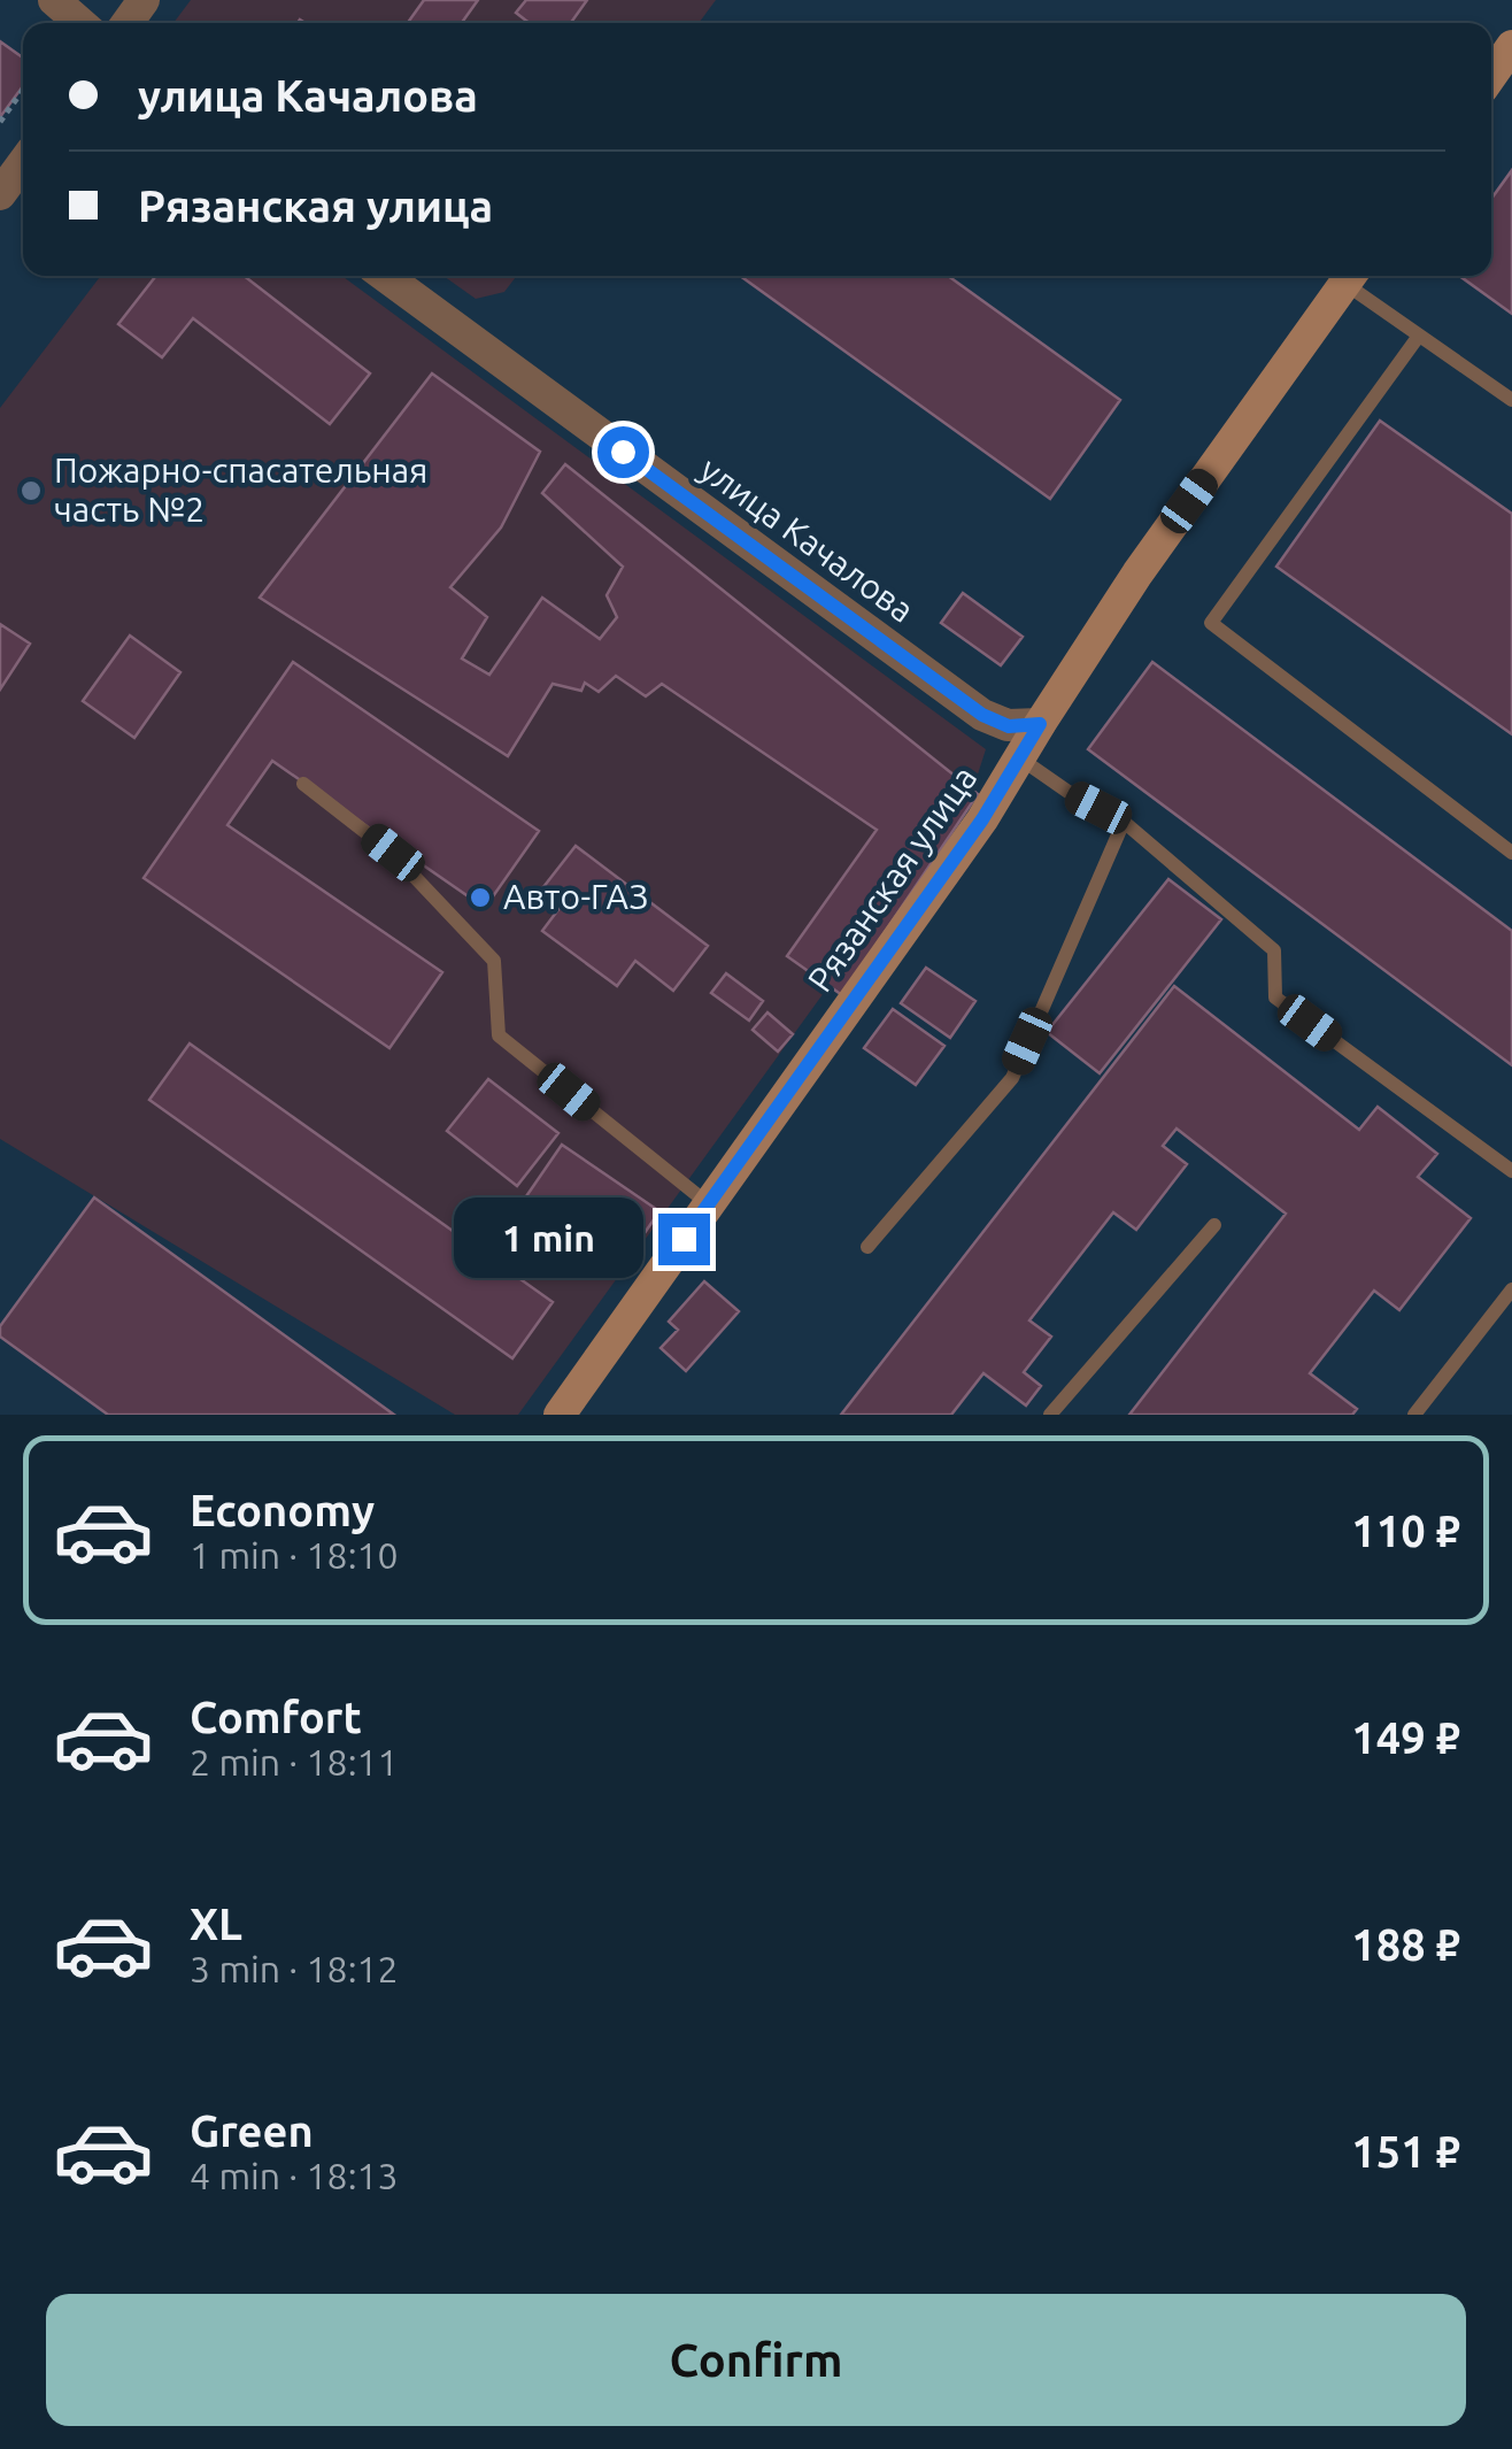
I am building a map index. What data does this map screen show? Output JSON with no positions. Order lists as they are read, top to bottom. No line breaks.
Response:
{"streets":{"main road":["Рязанская улица"],"street":["улица Качалова"]},"crossings":[["улица Качалова","Рязанская улица"]],"places":["Пожарно-спасательная часть №2","Авто-ГАЗ"],"page":{"banner":["улица Качалова","Рязанская улица"],"bubble":"1 min","list":[{"name":"Economy","note":"1 min · 18:10","value":"110 ₽"},{"name":"Comfort","note":"2 min · 18:11","value":"149 ₽"},{"name":"XL","note":"3 min · 18:12","value":"188 ₽"},{"name":"Green","note":"4 min · 18:13","value":"151 ₽"}],"buttons":"Confirm"}}
